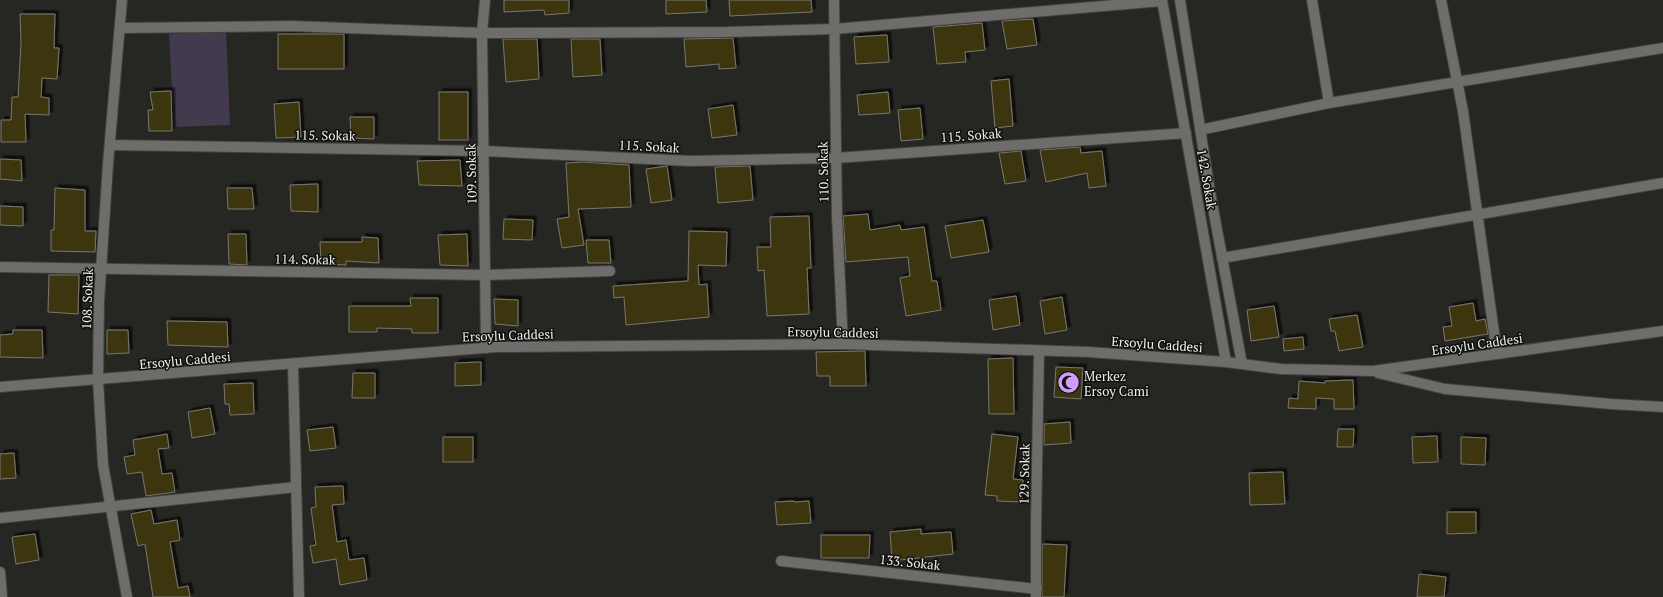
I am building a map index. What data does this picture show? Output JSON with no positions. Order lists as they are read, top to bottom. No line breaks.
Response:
{"streets":{"street":["115. Sokak","110. Sokak","109. Sokak","142. Sokak","114. Sokak","108. Sokak","Ersoylu Caddesi","129. Sokak","133. Sokak"]},"crossings":[["115. Sokak","110. Sokak"],["115. Sokak","109. Sokak"],["115. Sokak","142. Sokak"],["115. Sokak","108. Sokak"],["110. Sokak","Ersoylu Caddesi"],["109. Sokak","114. Sokak"],["109. Sokak","Ersoylu Caddesi"],["142. Sokak","Ersoylu Caddesi"],["114. Sokak","108. Sokak"],["108. Sokak","Ersoylu Caddesi"],["Ersoylu Caddesi","129. Sokak"],["129. Sokak","133. Sokak"]],"places":{"mosque":["Merkez Ersoy Cami"]}}
